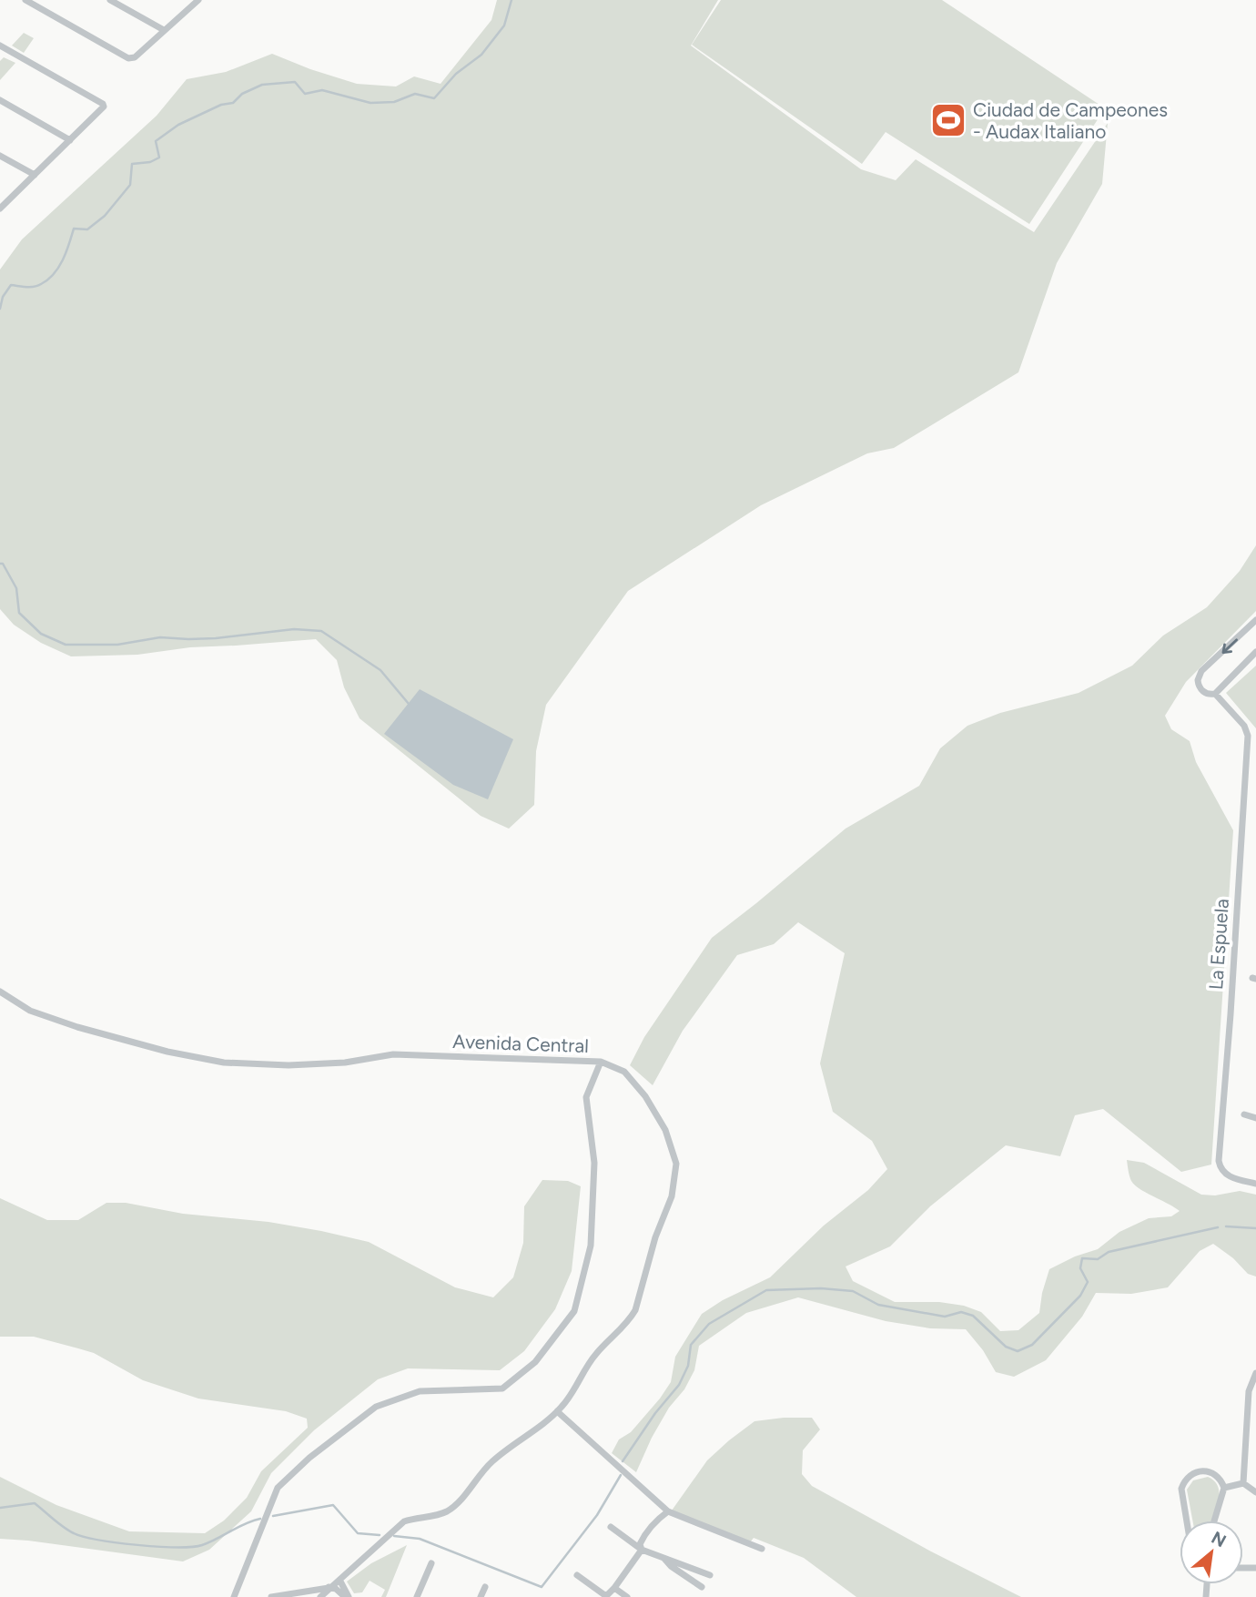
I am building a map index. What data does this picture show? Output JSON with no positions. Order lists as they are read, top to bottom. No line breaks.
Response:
{"streets":{"street":["La Espuela","Avenida Central"]},"places":{"sports":["Ciudad de Campeones - Audax Italiano"]},"north":"top right"}
